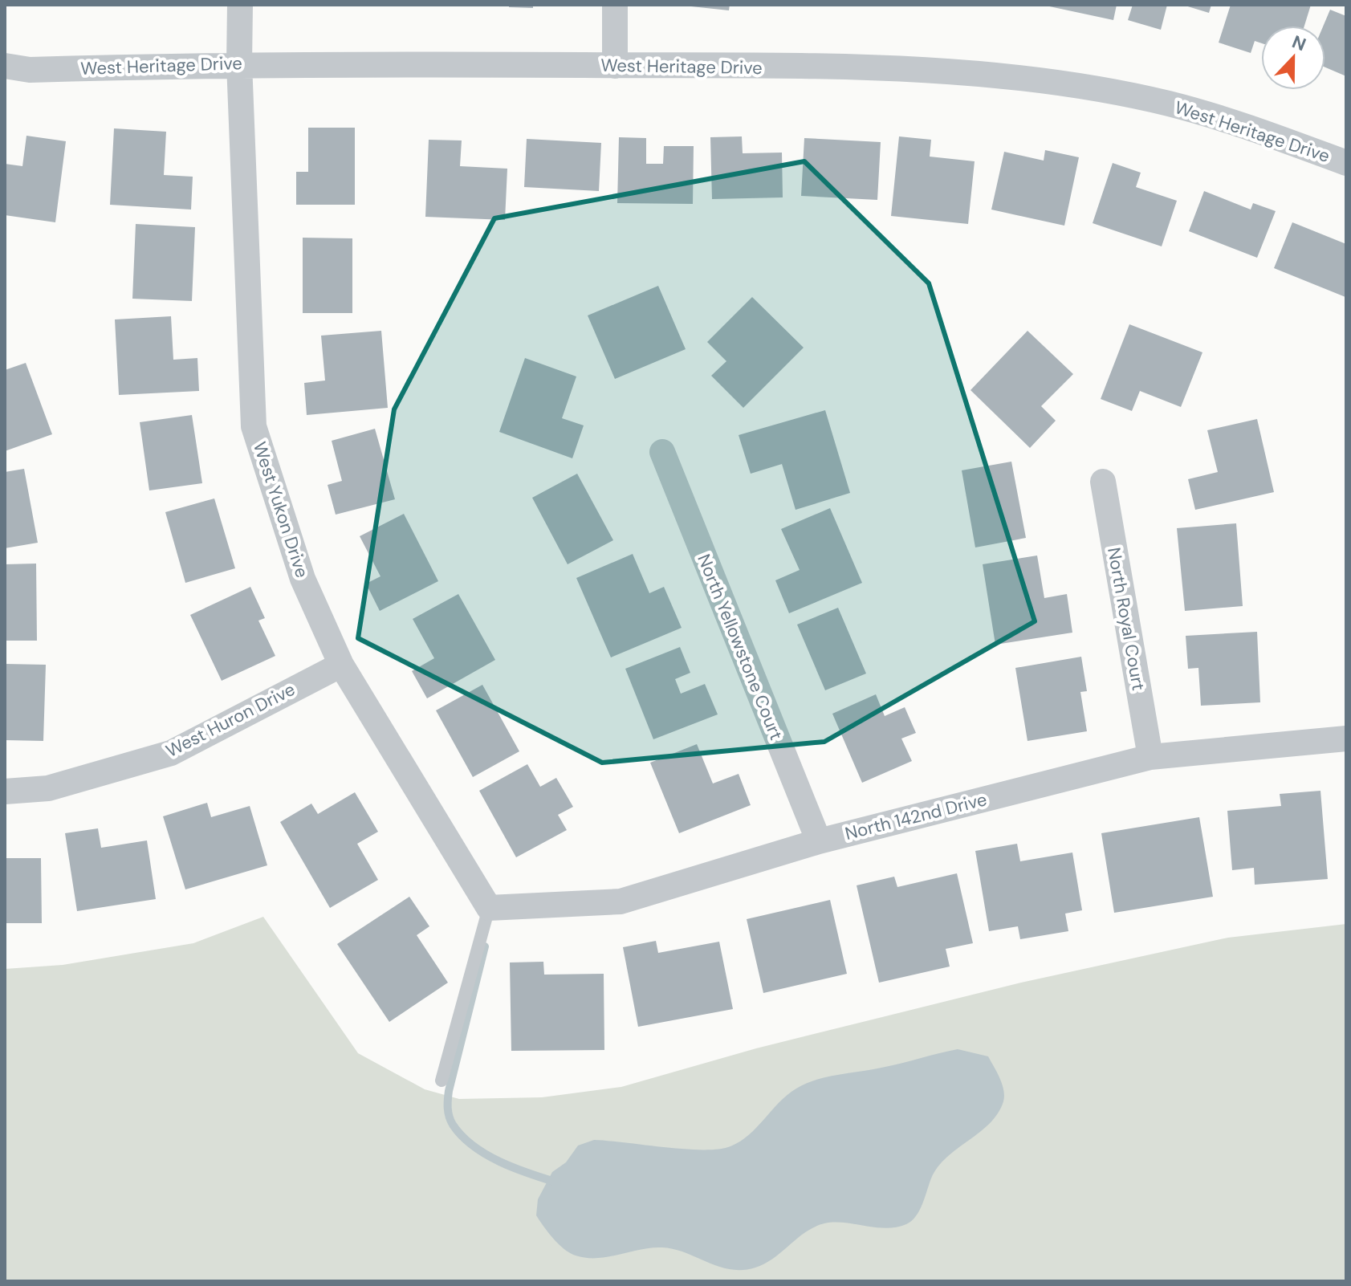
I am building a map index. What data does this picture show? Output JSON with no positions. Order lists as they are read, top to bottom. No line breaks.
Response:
{"streets":{"street":["West Heritage Drive","West Yukon Drive","North Royal Court","North Yellowstone Court","West Huron Drive","North 142nd Drive"]},"crossings":[["West Heritage Drive","West Yukon Drive"],["West Yukon Drive","West Huron Drive"],["West Yukon Drive","North 142nd Drive"],["North Royal Court","North 142nd Drive"],["North Yellowstone Court","North 142nd Drive"]],"north":"top"}
